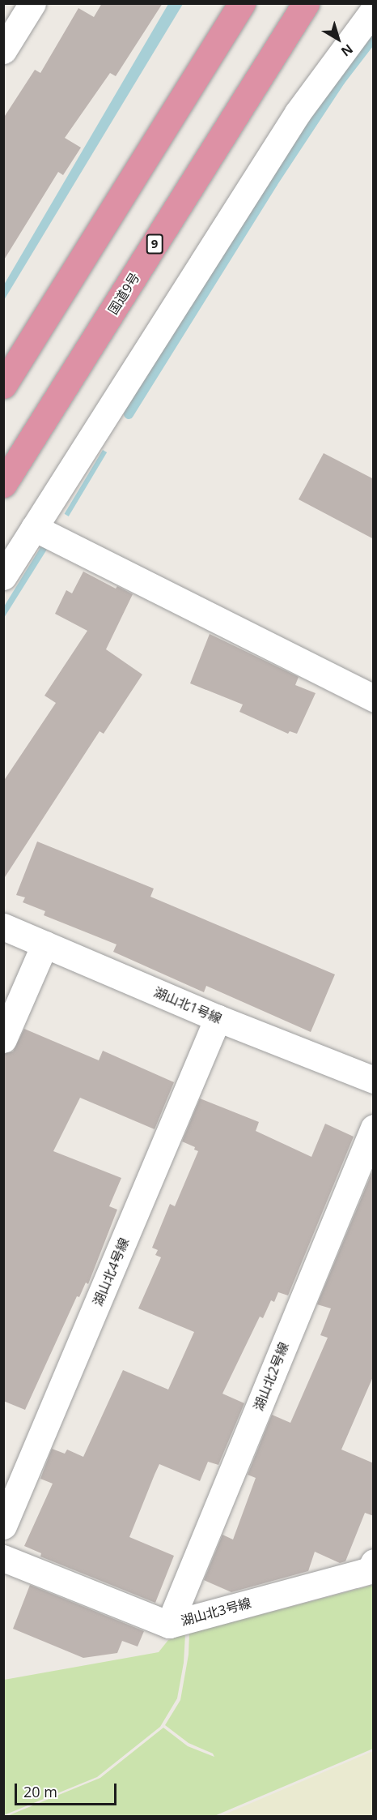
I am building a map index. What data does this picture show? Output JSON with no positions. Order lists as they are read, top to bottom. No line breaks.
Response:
{"streets":{"highway":["9","国道9号"],"street":["湖山北1号線","湖山北4号線","湖山北2号線","湖山北3号線"]},"crossings":[["湖山北1号線","湖山北4号線"],["湖山北2号線","湖山北3号線"]],"scale_bar":"20 m","north":"bottom right"}
